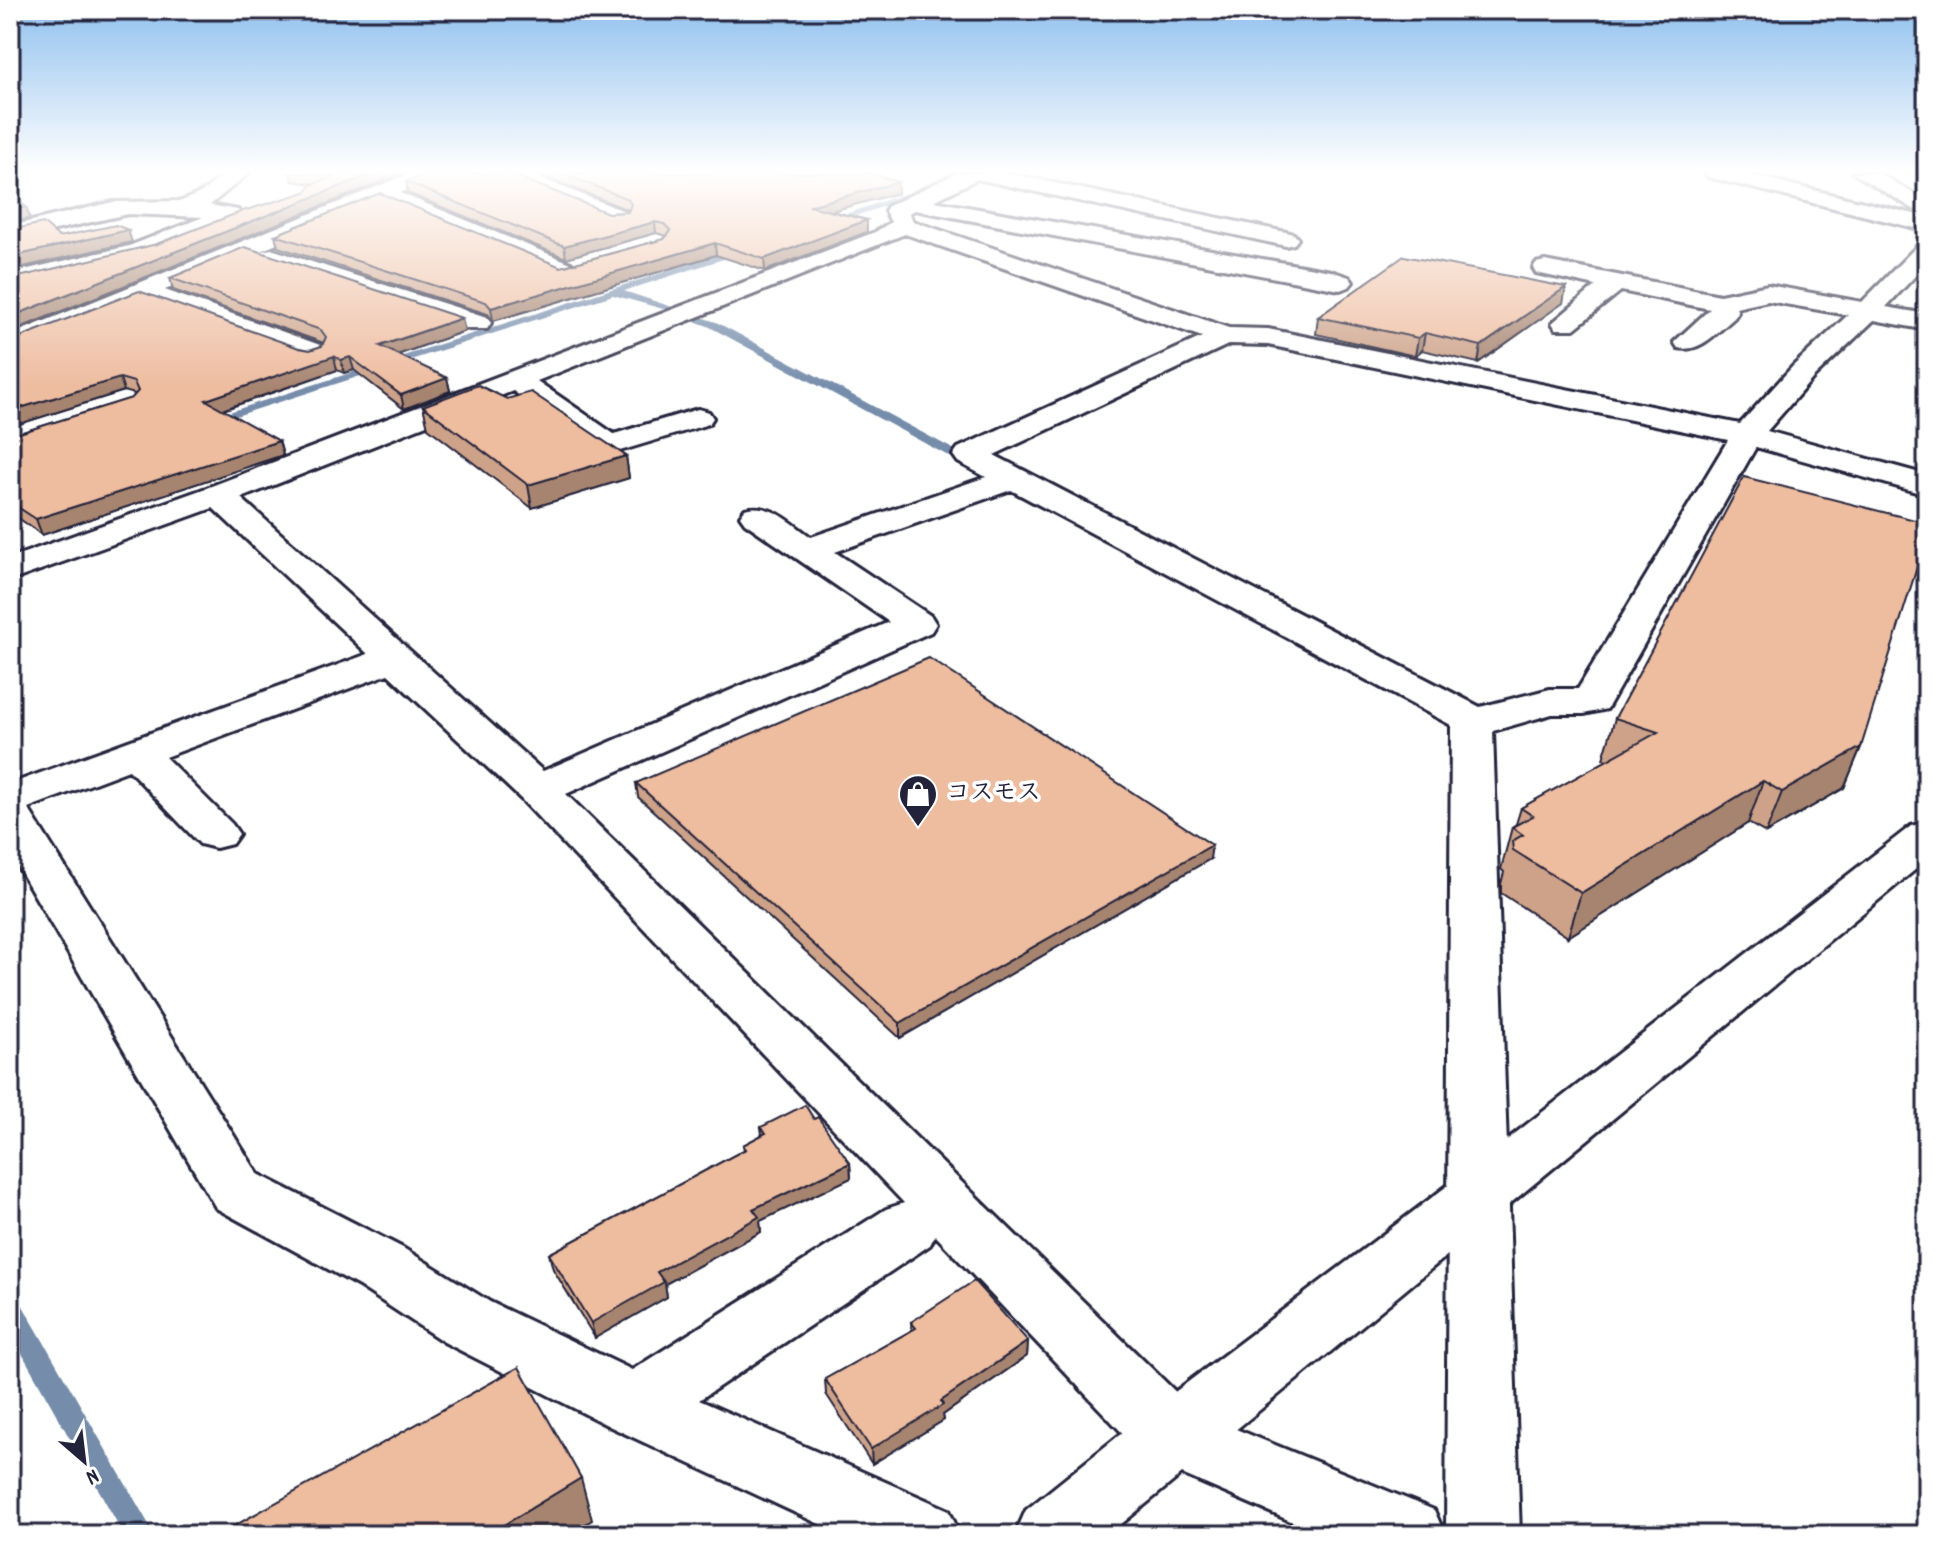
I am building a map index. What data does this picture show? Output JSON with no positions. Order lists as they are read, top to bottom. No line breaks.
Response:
{"places":{"shop":["コスモス"]},"north":"bottom right"}
